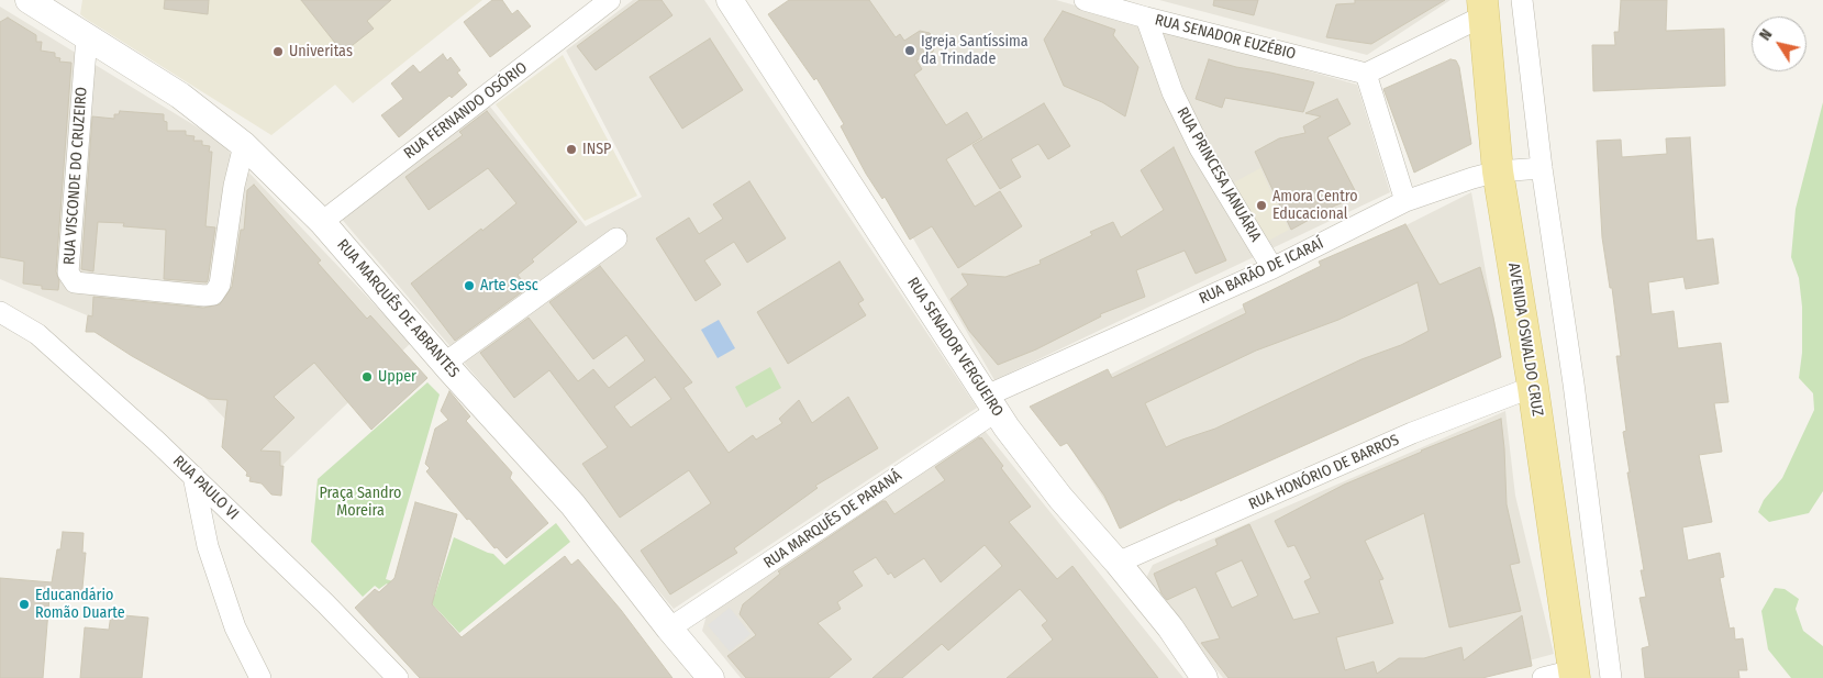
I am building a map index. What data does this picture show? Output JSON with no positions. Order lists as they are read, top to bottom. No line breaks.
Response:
{"streets":{"main road":["AVENIDA OSWALDO CRUZ"],"street":["RUA SENADOR EUZÉBIO","RUA FERNANDO OSÓRIO","RUA PRINCESA JANUÁRIA","RUA VISCONDE DO CRUZEIRO","RUA BARÃO DE ICARAÍ","RUA MARQUÊS DE ABRANTES","RUA SENADOR VERGUEIRO","RUA HONÓRIO DE BARROS","RUA PAULO VI","RUA MARQUÊS DE PARANÁ"]},"crossings":[["RUA SENADOR EUZÉBIO","RUA PRINCESA JANUÁRIA"],["RUA FERNANDO OSÓRIO","RUA MARQUÊS DE ABRANTES"],["RUA PRINCESA JANUÁRIA","RUA BARÃO DE ICARAÍ"],["RUA VISCONDE DO CRUZEIRO","RUA MARQUÊS DE ABRANTES"],["RUA BARÃO DE ICARAÍ","AVENIDA OSWALDO CRUZ"],["RUA BARÃO DE ICARAÍ","RUA SENADOR VERGUEIRO"],["RUA BARÃO DE ICARAÍ","RUA MARQUÊS DE PARANÁ"],["RUA MARQUÊS DE ABRANTES","RUA MARQUÊS DE PARANÁ"],["AVENIDA OSWALDO CRUZ","RUA HONÓRIO DE BARROS"],["RUA SENADOR VERGUEIRO","RUA HONÓRIO DE BARROS"],["RUA SENADOR VERGUEIRO","RUA MARQUÊS DE PARANÁ"]],"parks":["Praça Sandro Moreira"],"places":["Igreja Santíssima da Trindade","Univeritas","INSP","Amora Centro Educacional","Arte Sesc","Upper","Educandário Romão Duarte"],"north":"top left"}
